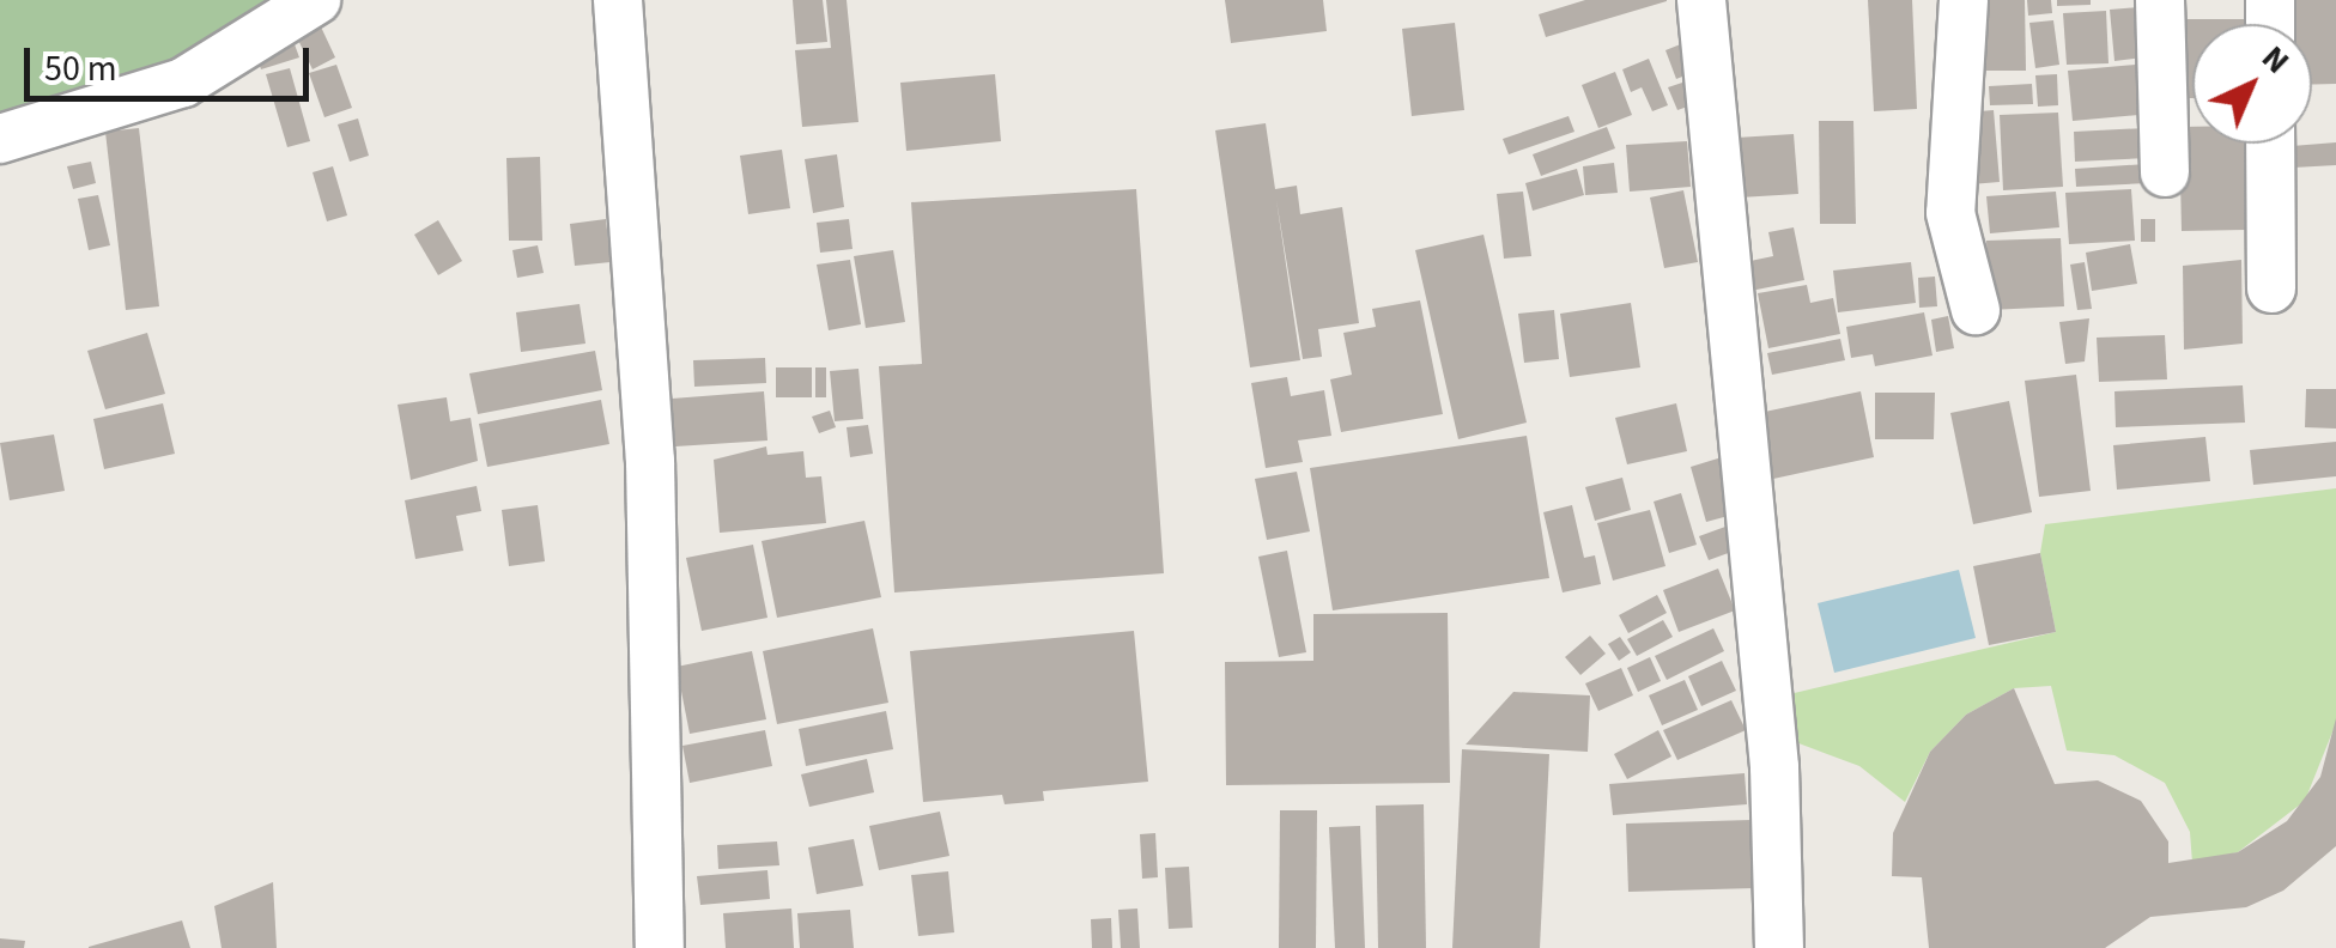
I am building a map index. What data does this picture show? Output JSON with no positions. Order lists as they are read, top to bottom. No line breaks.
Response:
{"scale_bar":"50 m","north":"top right"}
